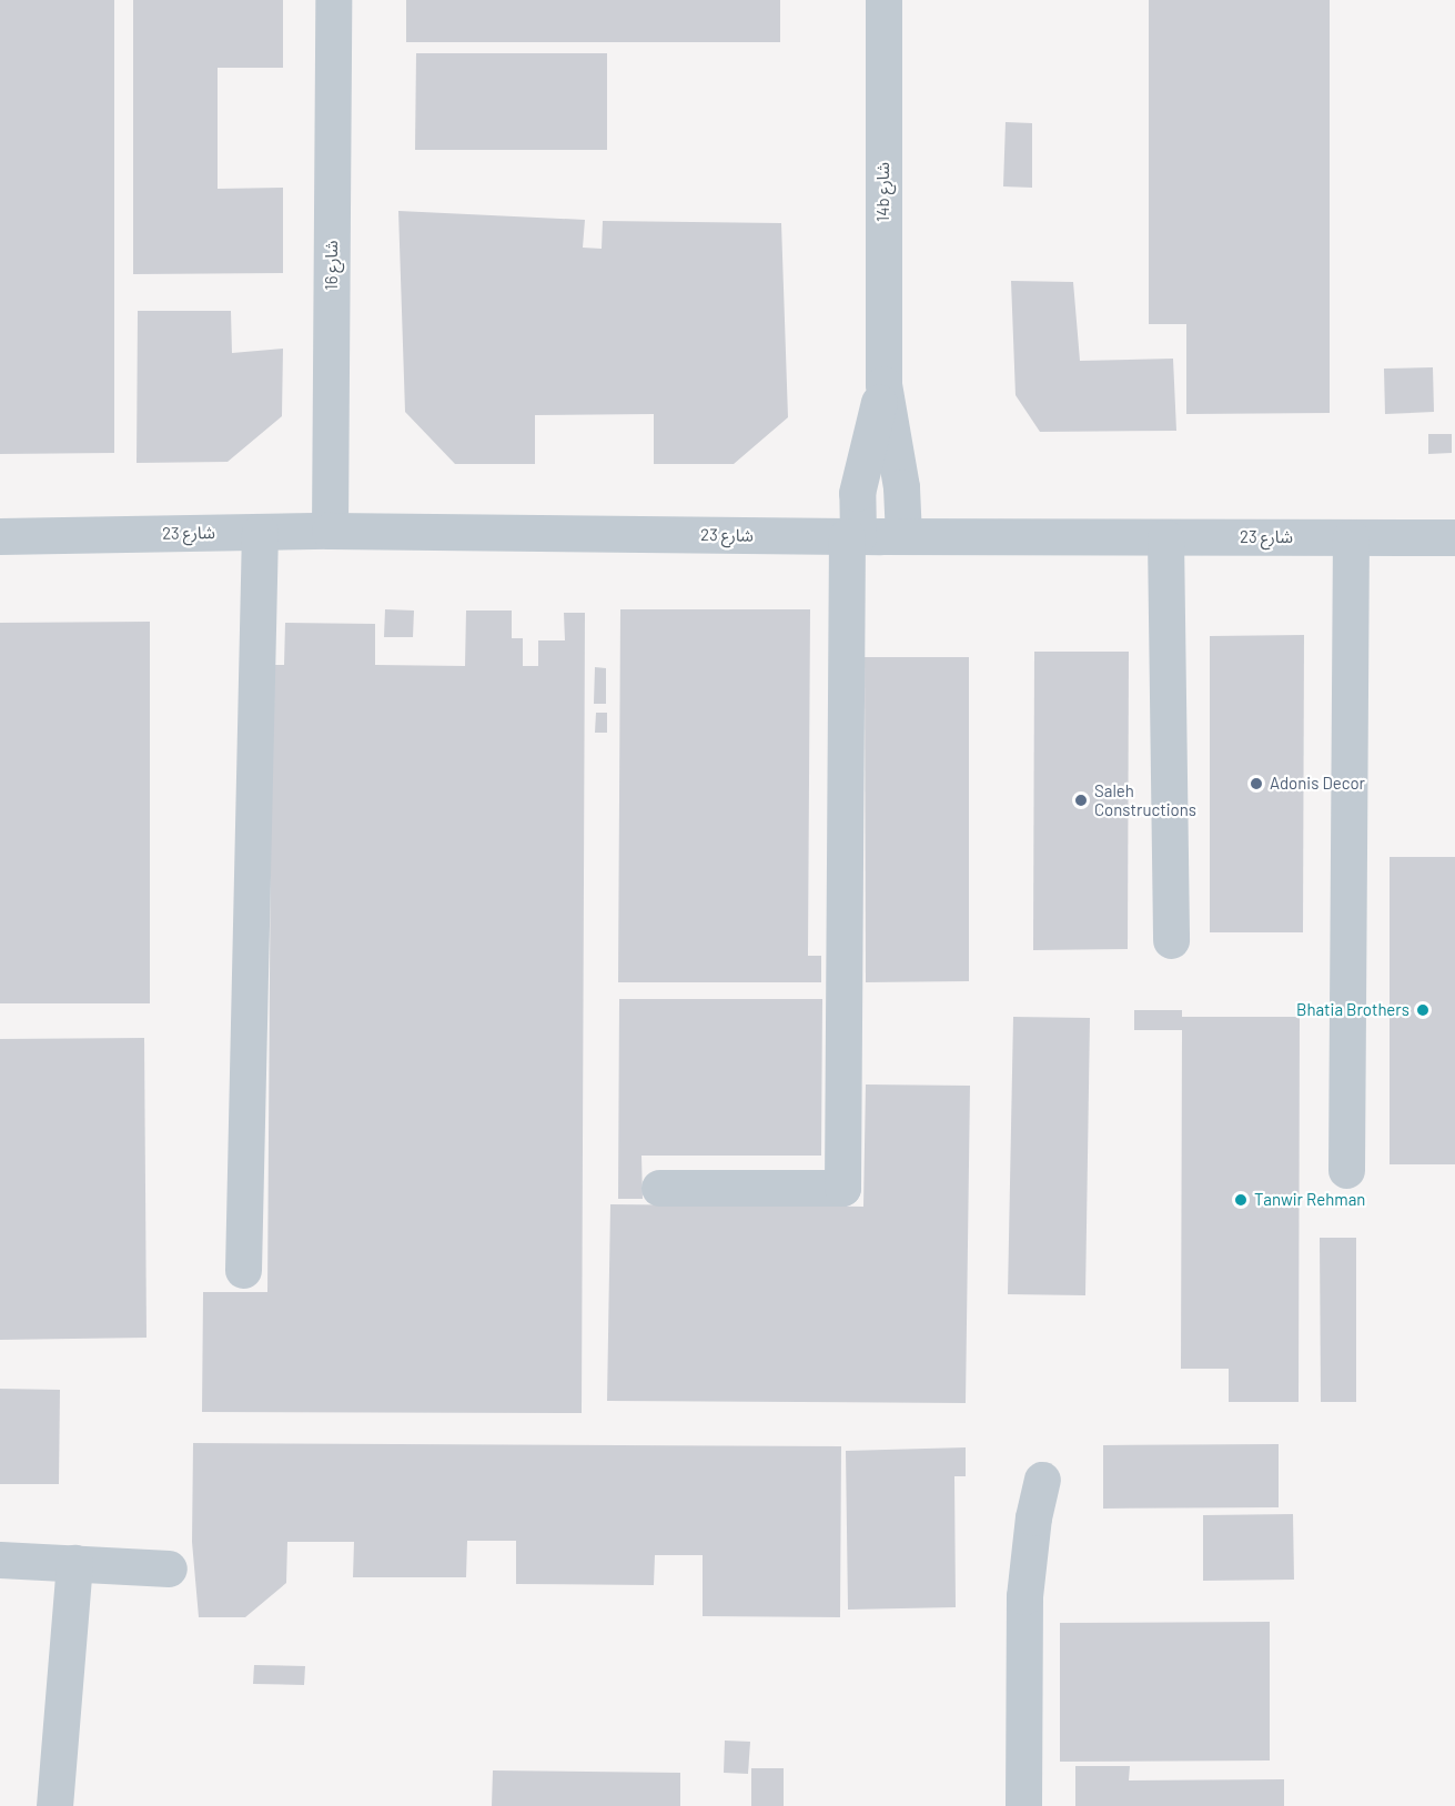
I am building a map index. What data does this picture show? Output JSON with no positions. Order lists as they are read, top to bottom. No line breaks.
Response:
{"streets":{"street":["14b شارع","شارع 16","شارع 23"]},"crossings":[["14b شارع","شارع 23"],["شارع 16","شارع 23"]],"places":["Adonis Decor","Saleh Constructions","Bhatia Brothers","Tanwir Rehman"]}
